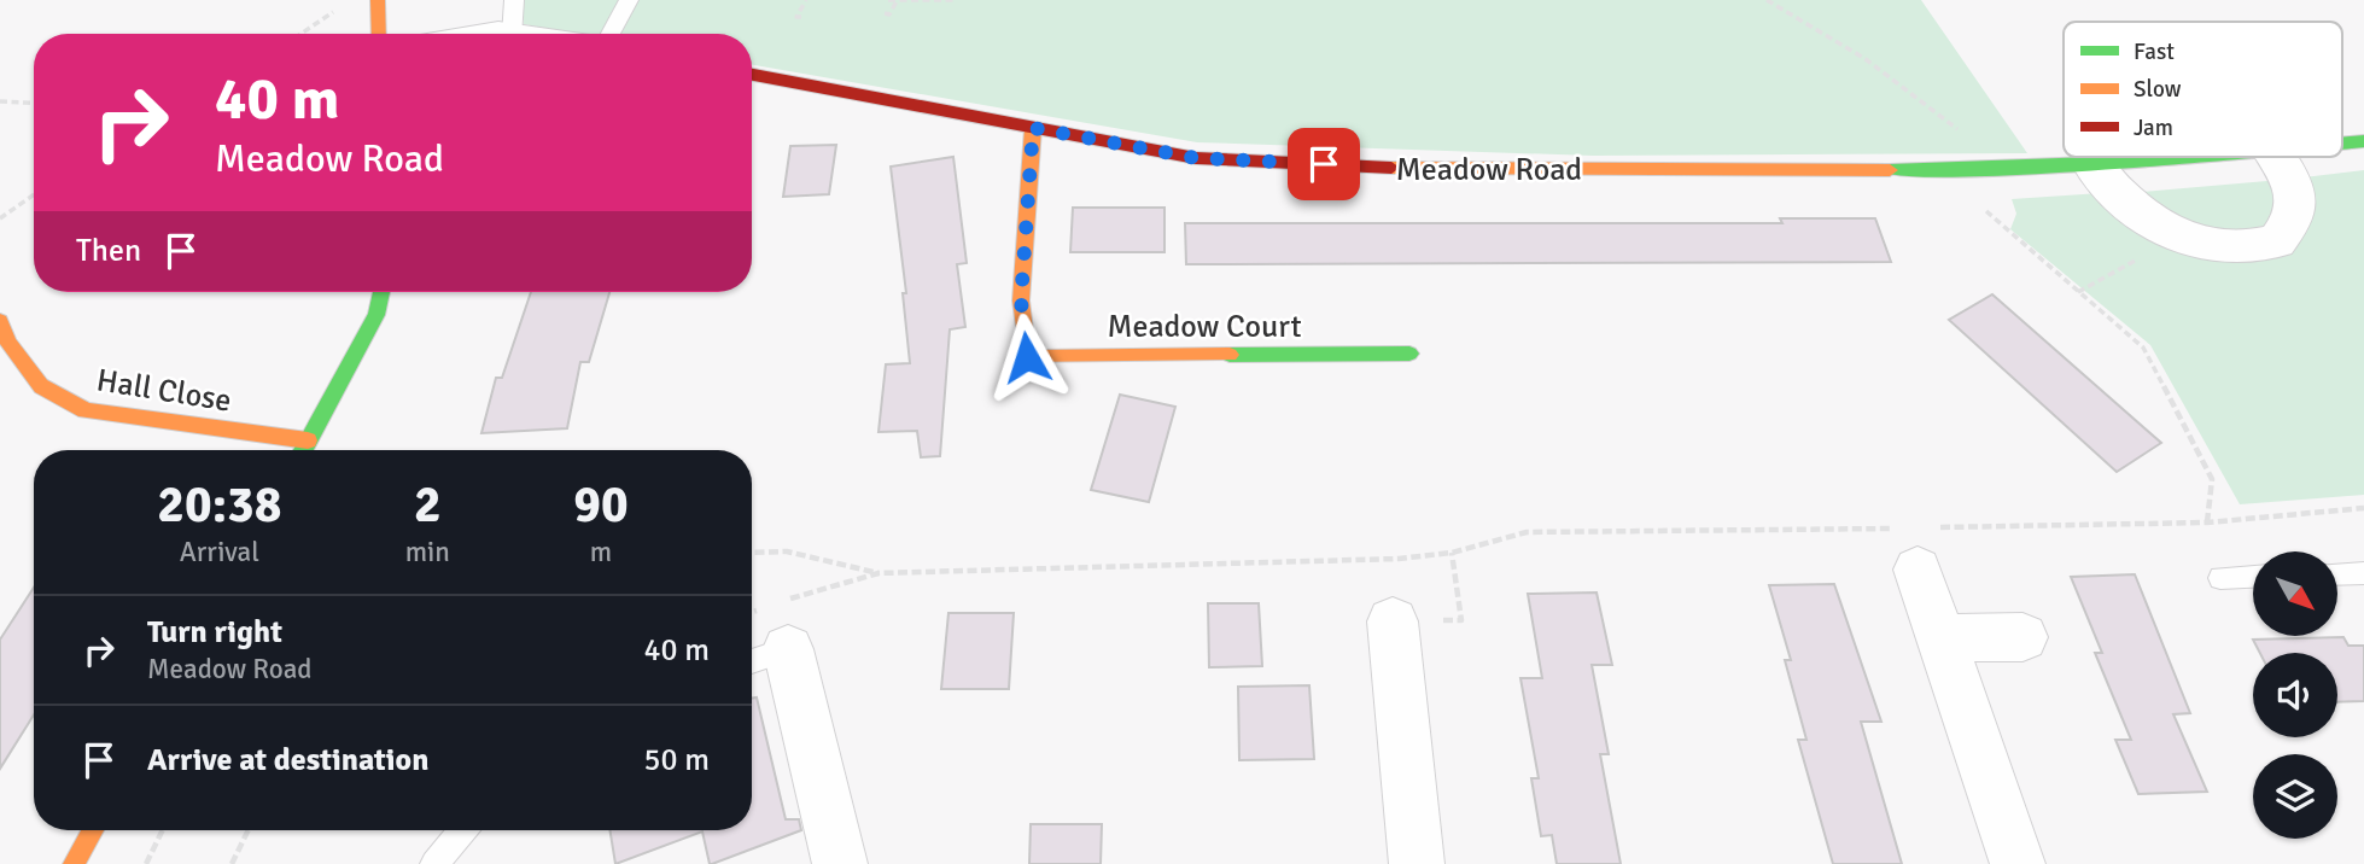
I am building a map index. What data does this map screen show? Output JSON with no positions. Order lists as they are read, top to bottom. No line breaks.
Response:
{"streets":{"street":["Meadow Road","Meadow Court","Hall Close"]},"crossings":[["Meadow Road","Meadow Court"]],"legend":["Fast","Slow","Jam"],"north":"bottom right","page":{"turn":["40 m","Meadow Road"],"then":"Then","eta":["20:38","Arrival","2","min","90","m"],"list":[{"name":"Turn right","note":"Meadow Road","value":"40 m"},{"name":"Arrive at destination","value":"50 m"}]}}
